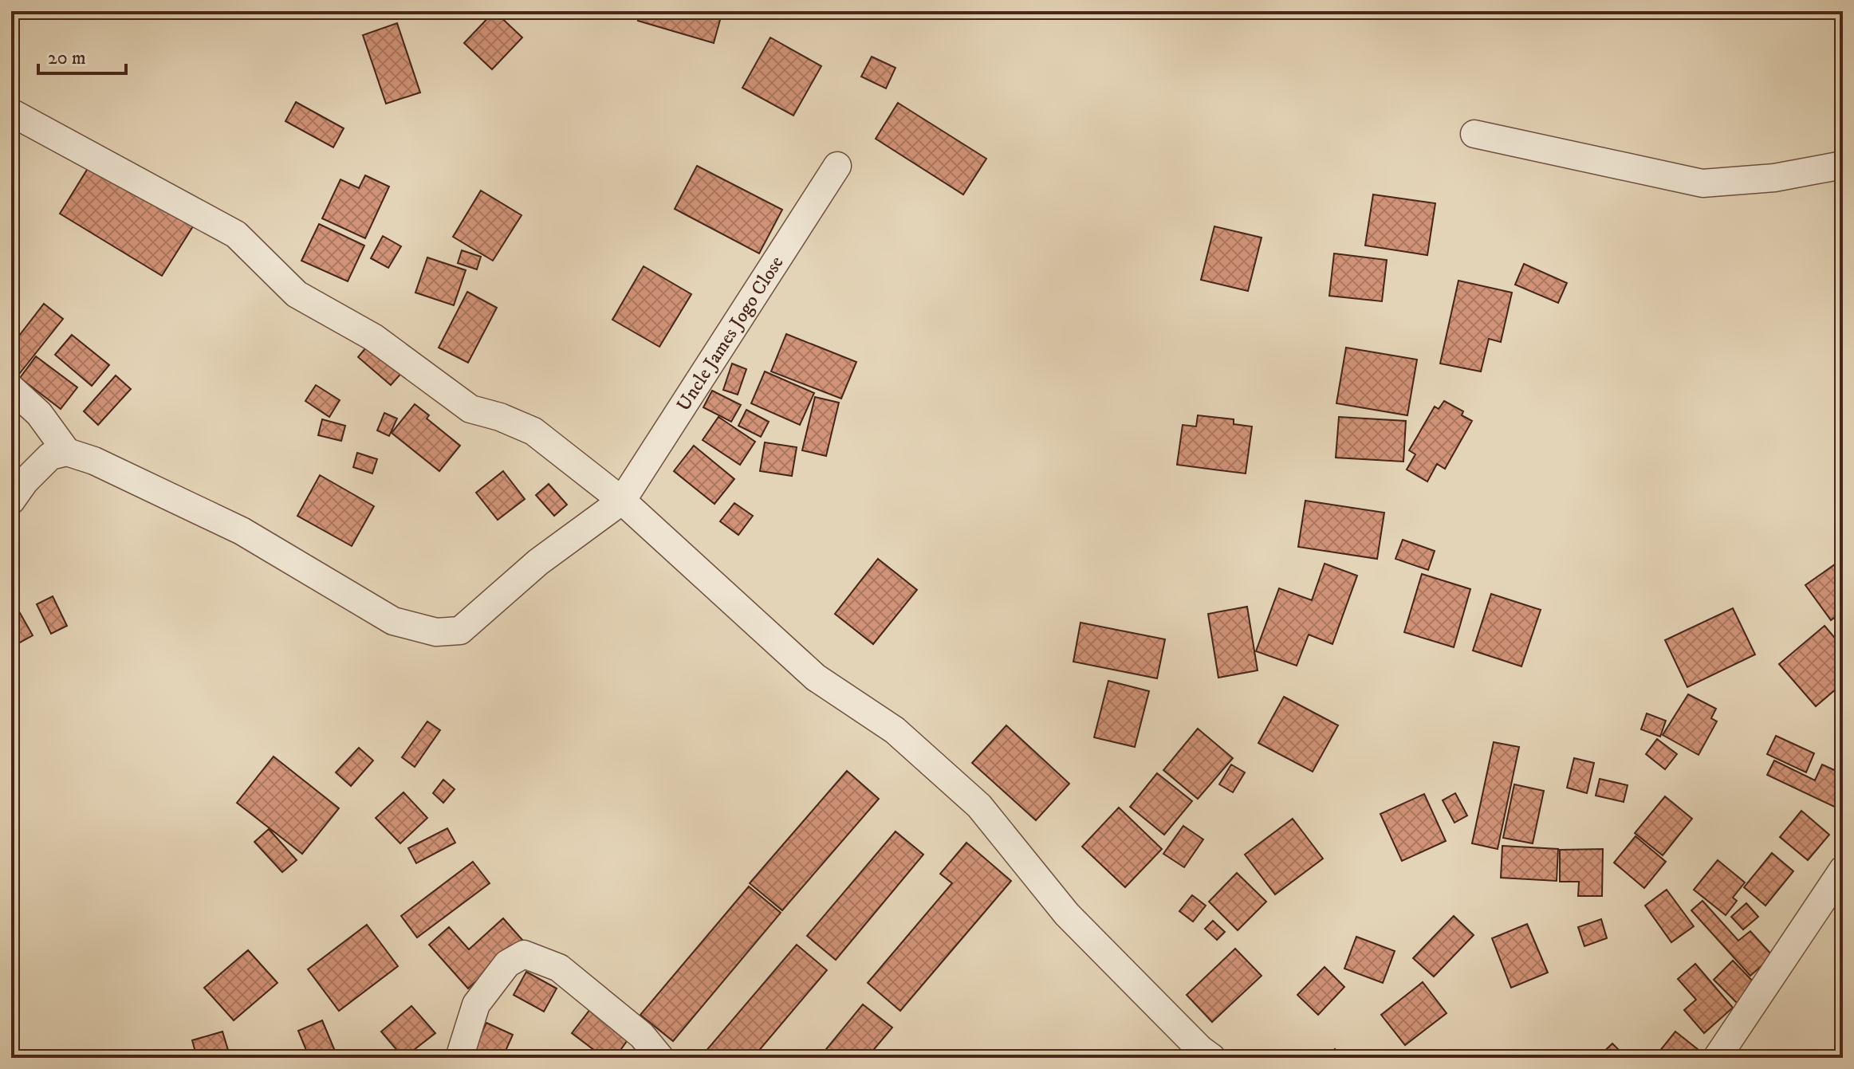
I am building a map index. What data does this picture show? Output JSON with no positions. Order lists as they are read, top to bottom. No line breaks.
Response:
{"streets":{"street":["Uncle James Jogo Close"]},"scale_bar":"20 m"}
